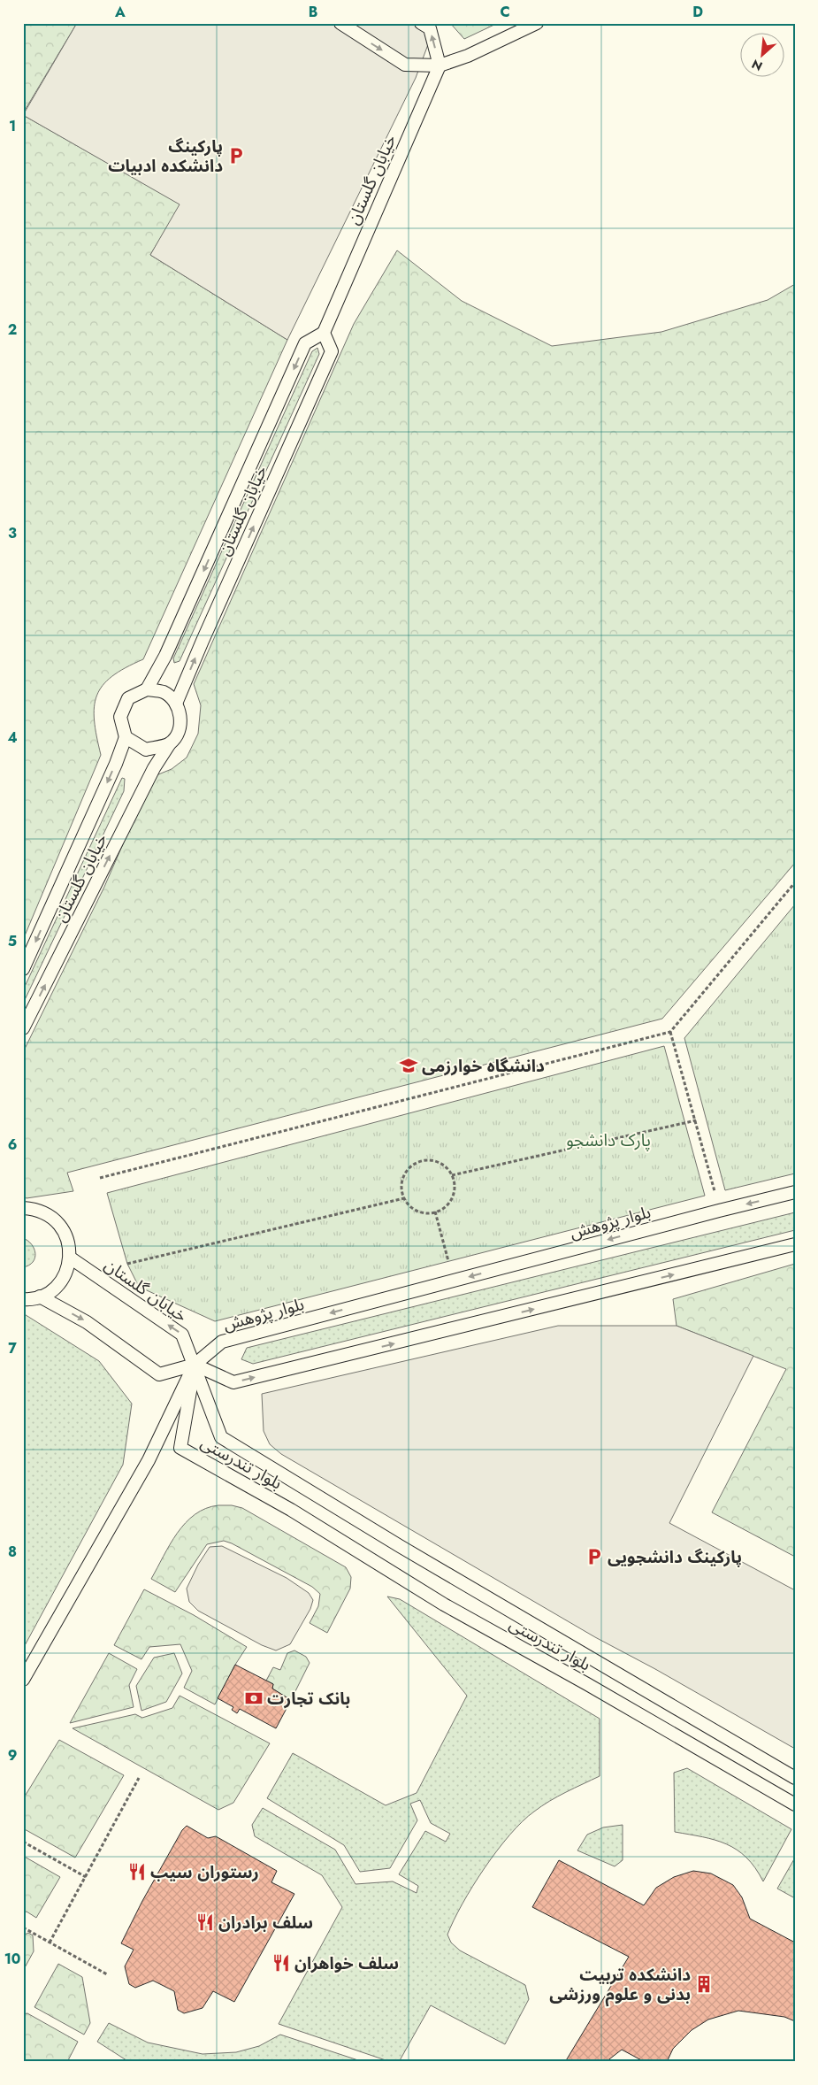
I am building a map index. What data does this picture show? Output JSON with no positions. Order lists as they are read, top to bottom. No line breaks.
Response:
{"streets":{"lane":["خیابان گلستان","بلوار پژوهش","بلوار تندرستی"]},"crossings":[["خیابان گلستان","بلوار پژوهش"],["خیابان گلستان","بلوار تندرستی"],["بلوار پژوهش","بلوار تندرستی"]],"parks":["پارک دانشجو"],"places":{"parking":["پارکینگ دانشکده ادبیات","پارکینگ دانشجویی"],"school or university":["دانشگاه خوارزمی"],"bank":["بانک تجارت"],"restaurant":["رستوران سیب","سلف برادران","سلف خواهران"],"building":["دانشکده تربیت بدنی و علوم ورزشی"]},"north":"bottom left","grid":{"columns":["A","B","C","D"],"rows":["1","2","3","4","5","6","7","8","9","10"]}}
